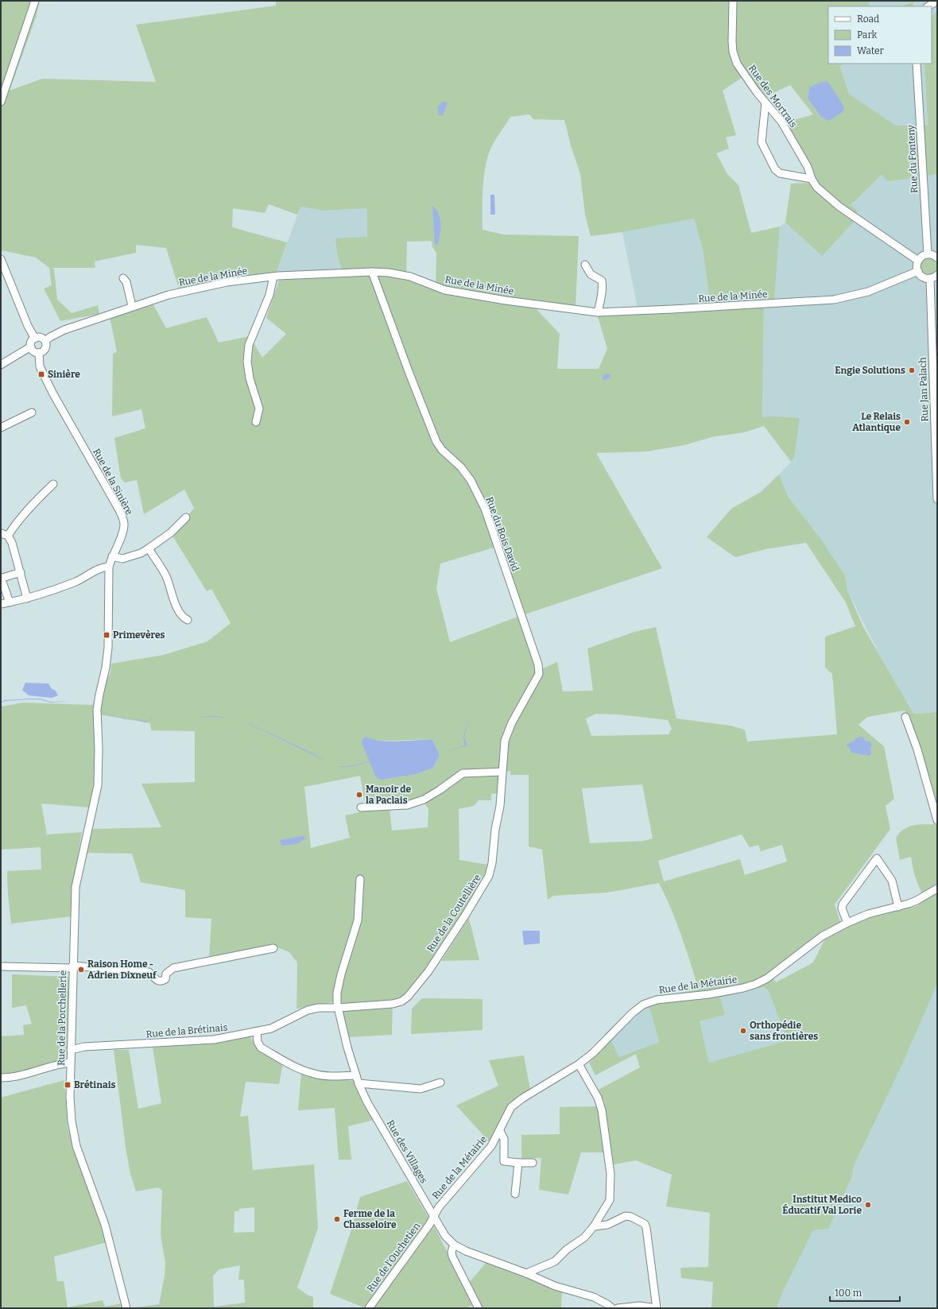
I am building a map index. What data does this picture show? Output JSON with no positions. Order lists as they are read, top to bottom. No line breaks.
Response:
{"streets":{"street":["Rue des Mortrais","Rue du Fonteny","Rue de la Minée","Rue Jan Palach","Rue de la Sinière","Rue du Bois David","Rue de la Coutellière","Rue de la Métairie","Rue de la Porchellerie","Rue de la Brétinais","Rue des Villages","Rue de l'Ouchetien"]},"crossings":[["Rue de la Minée","Rue de la Sinière"],["Rue de la Minée","Rue du Bois David"],["Rue de la Sinière","Rue de la Porchellerie"],["Rue du Bois David","Rue de la Coutellière"],["Rue de la Coutellière","Rue de la Brétinais"],["Rue de la Coutellière","Rue des Villages"],["Rue de la Métairie","Rue des Villages"],["Rue de la Métairie","Rue de l'Ouchetien"],["Rue de la Porchellerie","Rue de la Brétinais"],["Rue de la Brétinais","Rue des Villages"],["Rue des Villages","Rue de l'Ouchetien"]],"places":{"other":["Engie Solutions","Le Relais Atlantique","Manoir de la Paclais","Raison Home - Adrien Dixneuf","Orthopédie sans frontières","Institut Medico Éducatif Val Lorie","Ferme de la Chasseloire"],"transit":["Sinière","Primevères","Brétinais"]},"legend":["Road","Park","Water"],"scale_bar":"100 m"}
